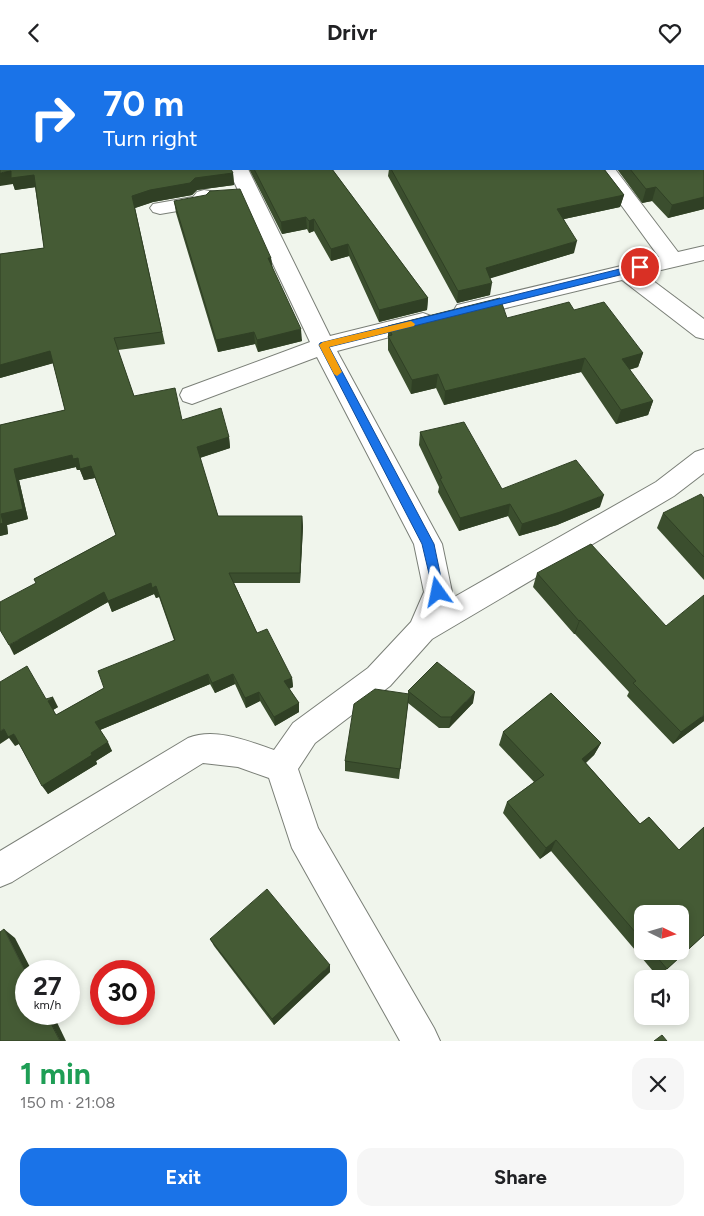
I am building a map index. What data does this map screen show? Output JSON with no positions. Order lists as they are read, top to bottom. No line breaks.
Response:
{"north":"right","page":{"header":"Drivr","turn":["70 m","Turn right"],"speed":"27 km/h","limit":"30","heading":["1 min","150 m · 21:08"],"buttons":["Exit","Share"]}}
